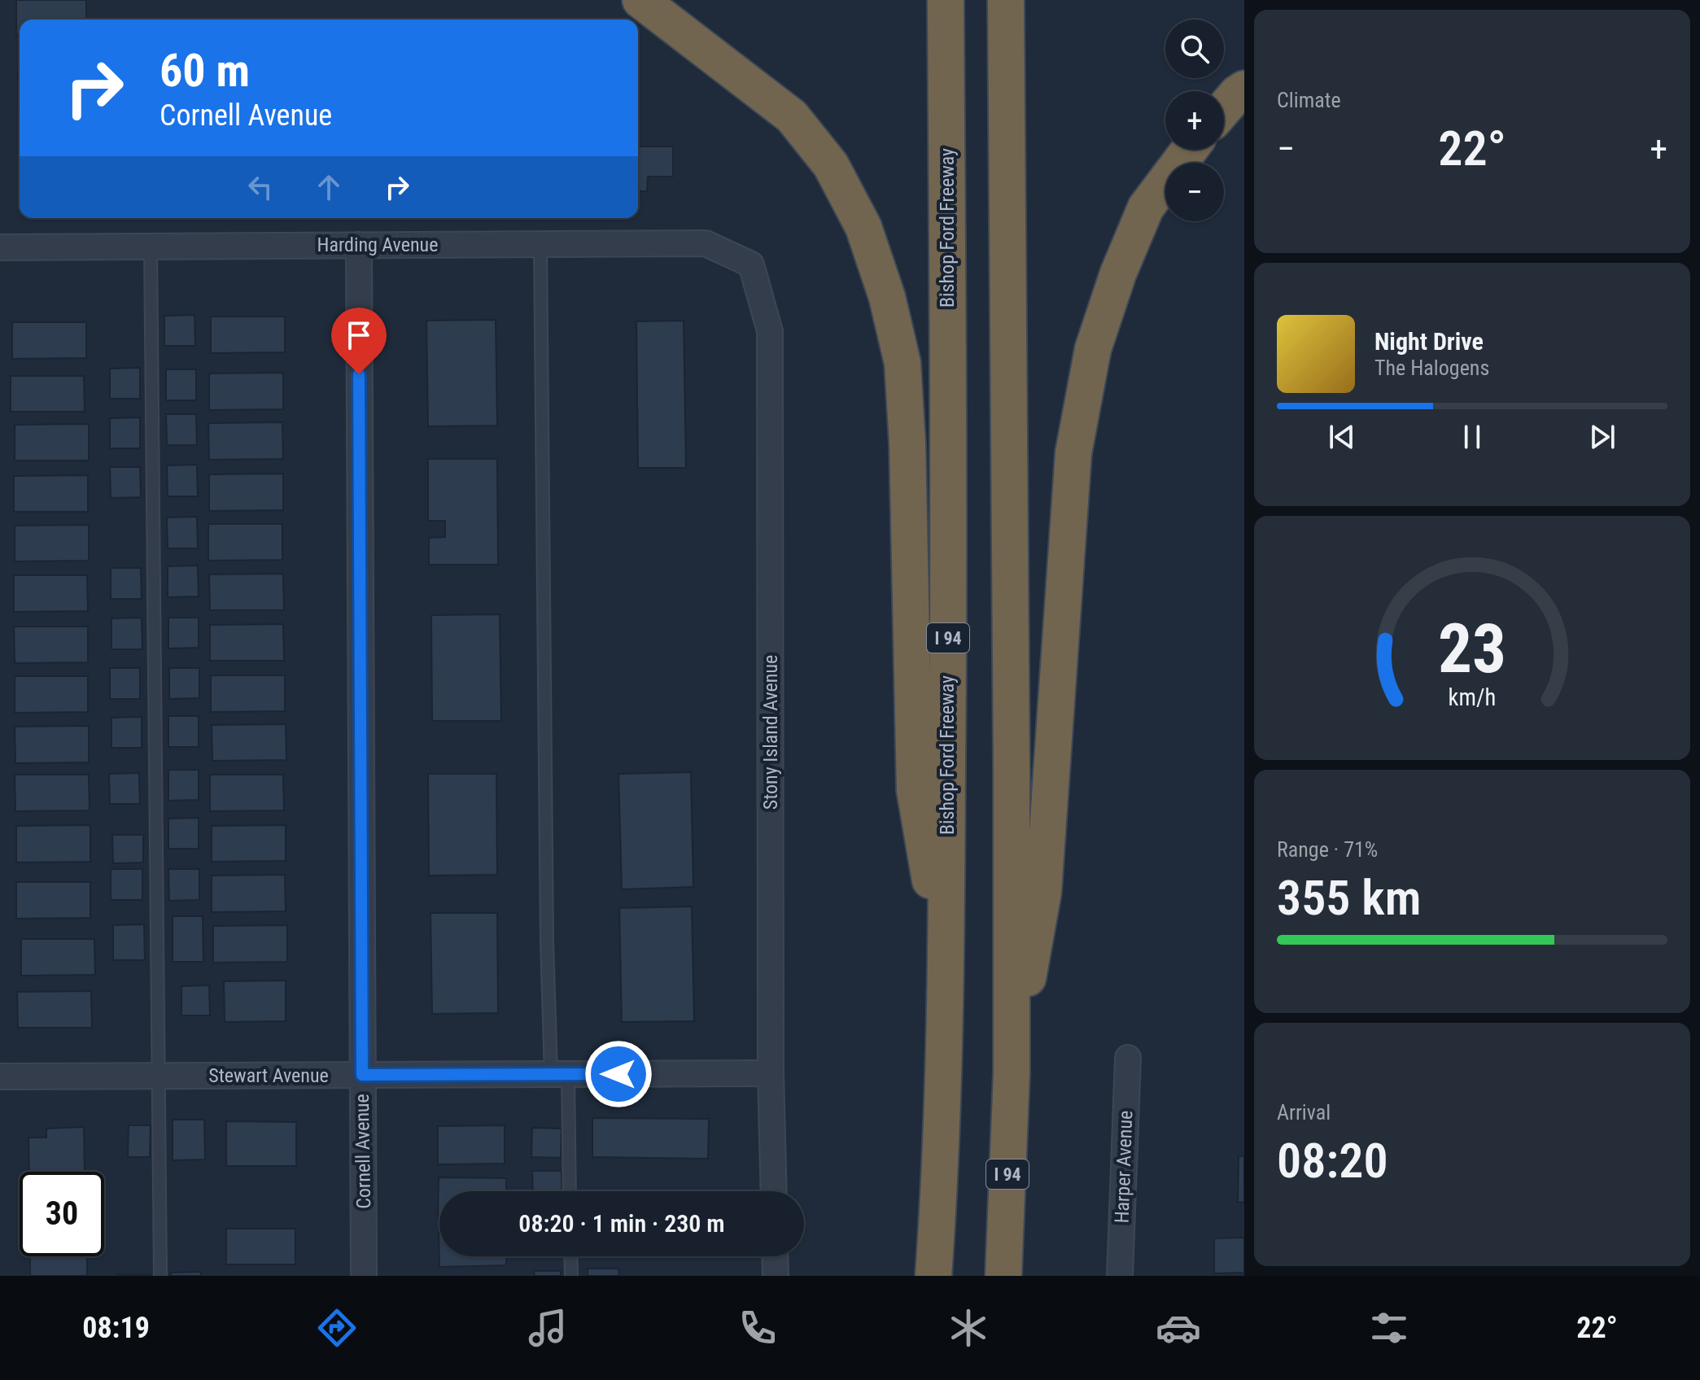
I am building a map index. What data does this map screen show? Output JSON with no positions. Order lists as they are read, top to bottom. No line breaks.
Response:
{"streets":{"highway":["Bishop Ford Freeway","I 94"],"street":["Harding Avenue","Stony Island Avenue","Stewart Avenue","Cornell Avenue","Harper Avenue"]},"crossings":[["Harding Avenue","Stony Island Avenue"],["Harding Avenue","Cornell Avenue"],["Stony Island Avenue","Stewart Avenue"],["Stewart Avenue","Cornell Avenue"]],"page":{"tile":["Climate",["Range · 71%","355 km"],["Arrival","08:20"]],"map_buttons":["+","−"],"turn":["60 m","Cornell Avenue"],"heat":["−","22°","+"],"song":["Night Drive","The Halogens"],"limit":"30","trip":"08:20 · 1 min · 230 m","tabs":["08:19","22°"],"gauge":["23","km/h"]}}
